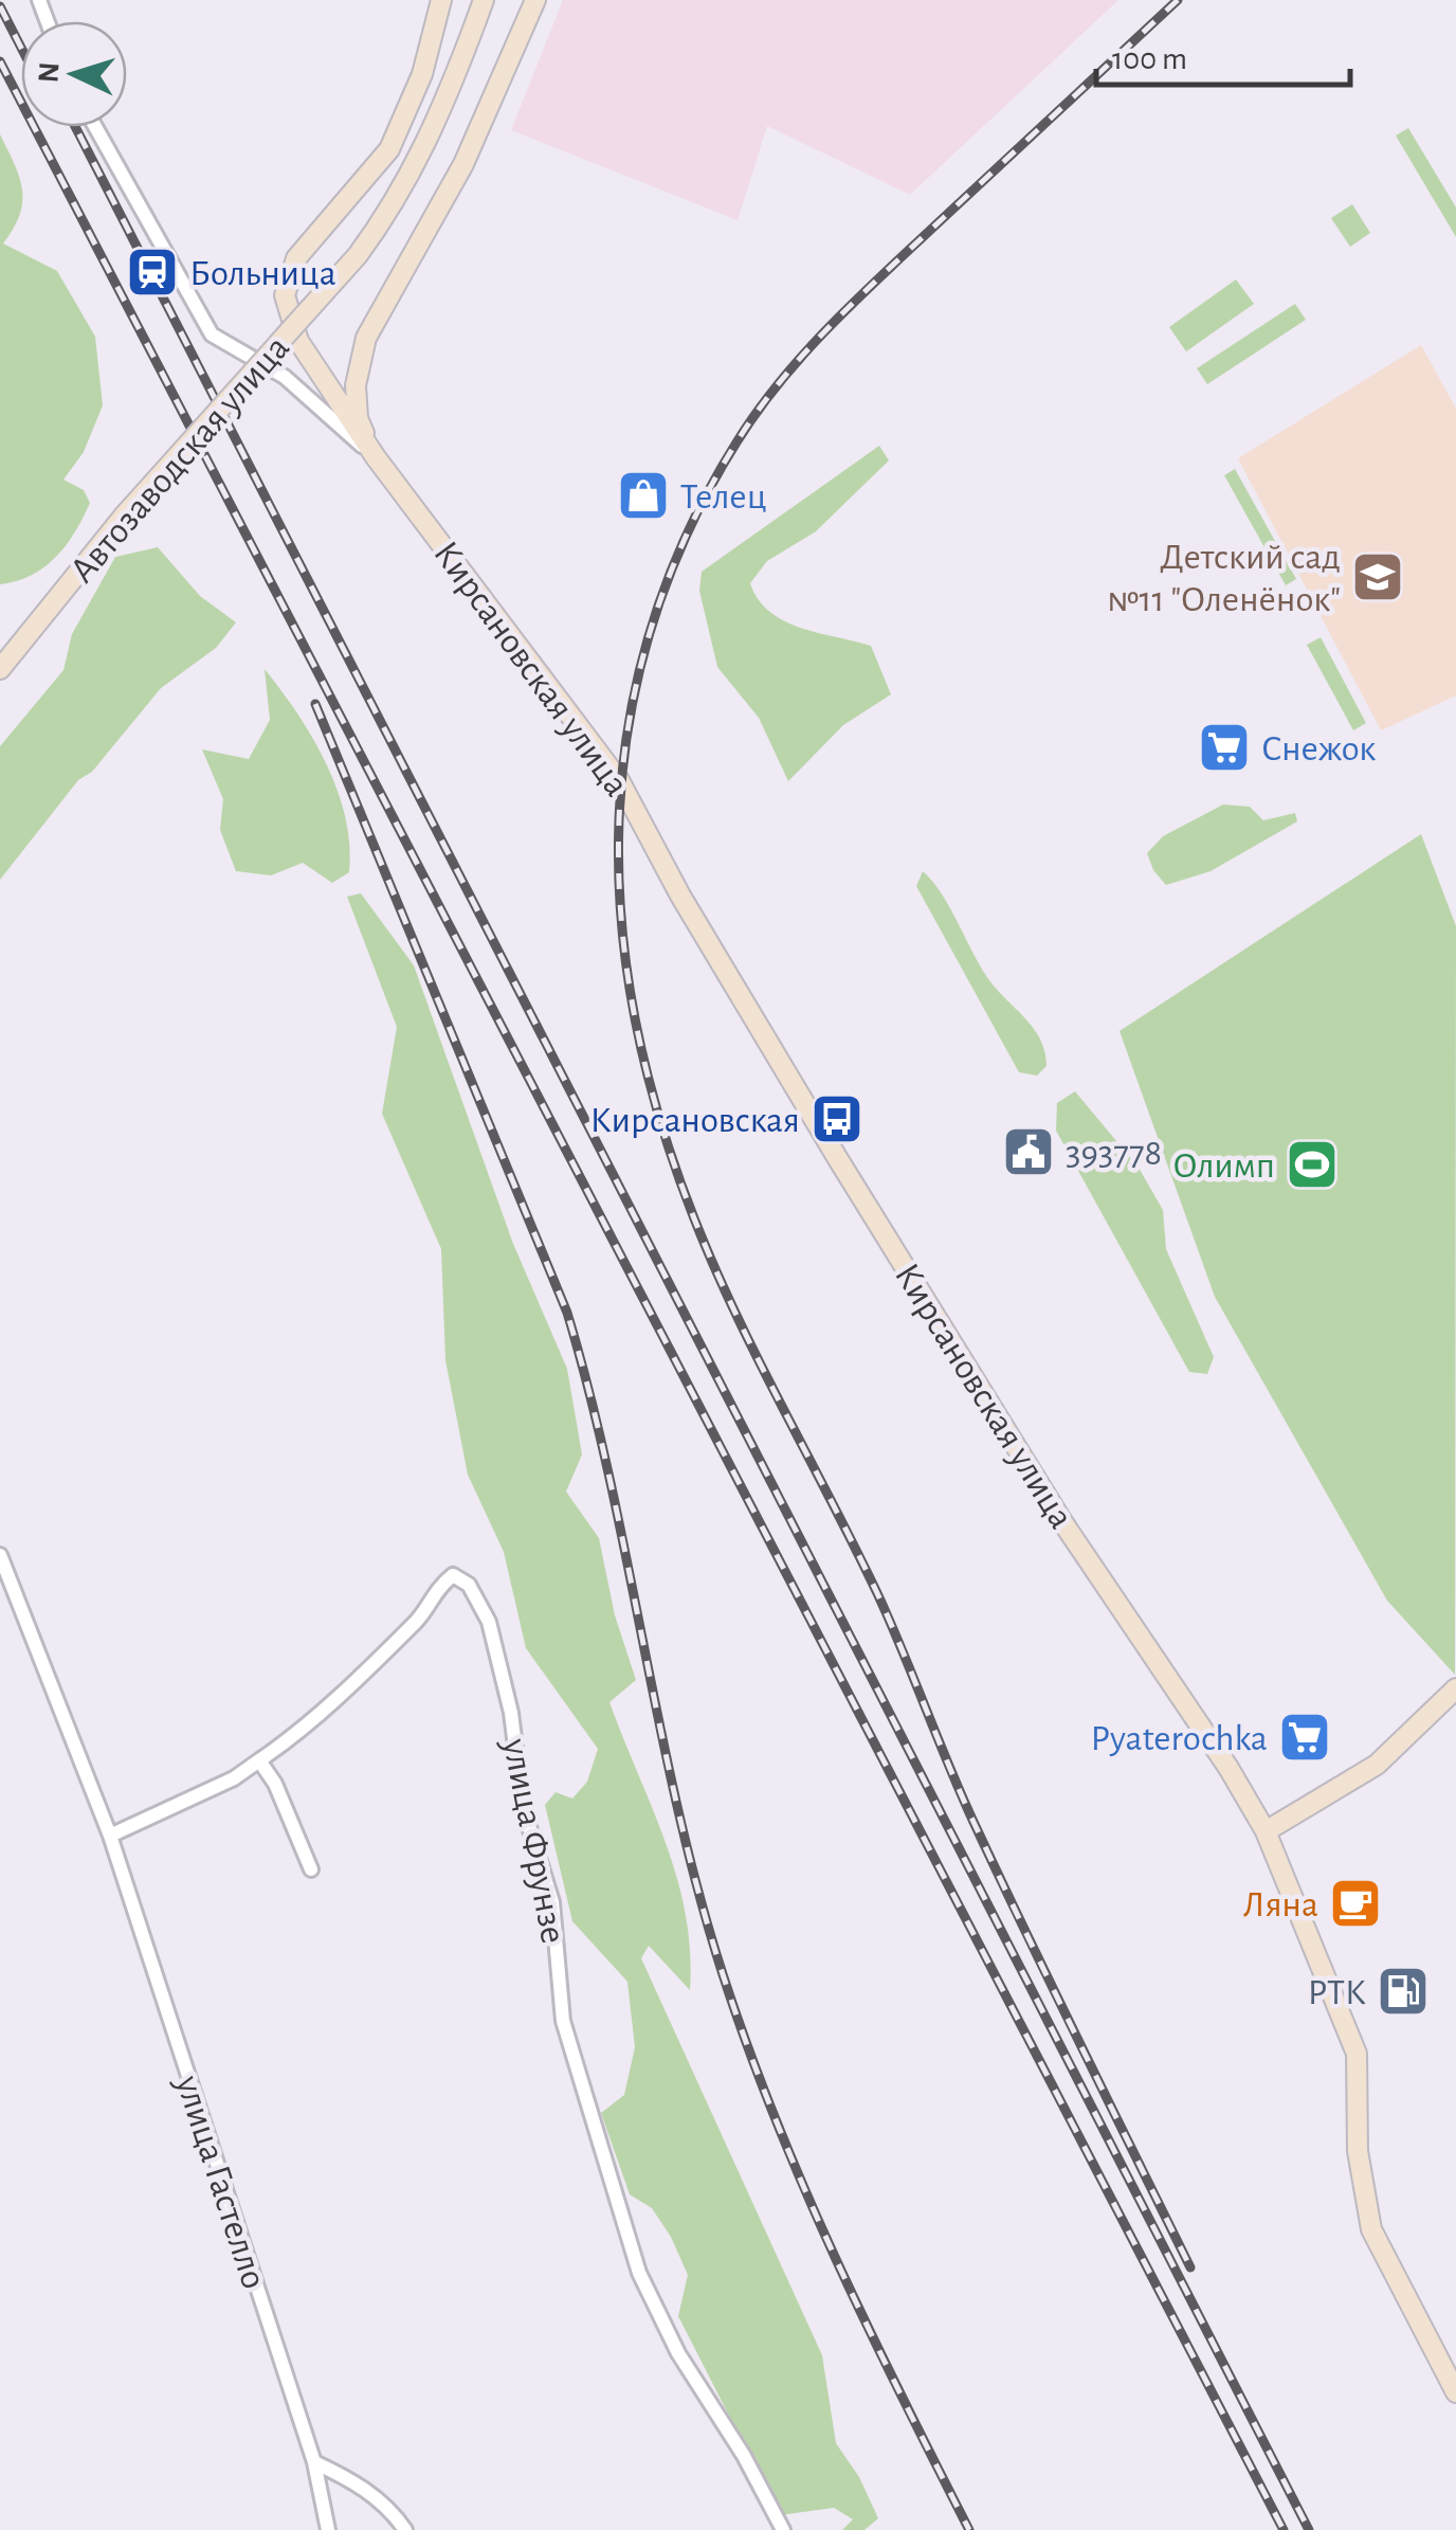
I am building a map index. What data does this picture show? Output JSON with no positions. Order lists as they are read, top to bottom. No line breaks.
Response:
{"streets":{"main road":["Автозаводская улица","Кирсановская улица"],"street":["улица Фрунзе","улица Гастелло"]},"places":{"station":["Больница"],"shop":["Телец"],"school or university":["Детский сад №11 \"Оленёнок\""],"supermarket":["Снежок","Pyaterochka"],"bus stop":["Кирсановская"],"public building":["393778"],"sports":["Олимп"],"cafe":["Ляна"],"fuel station":["РТК"]},"scale_bar":"100 m","north":"left"}
